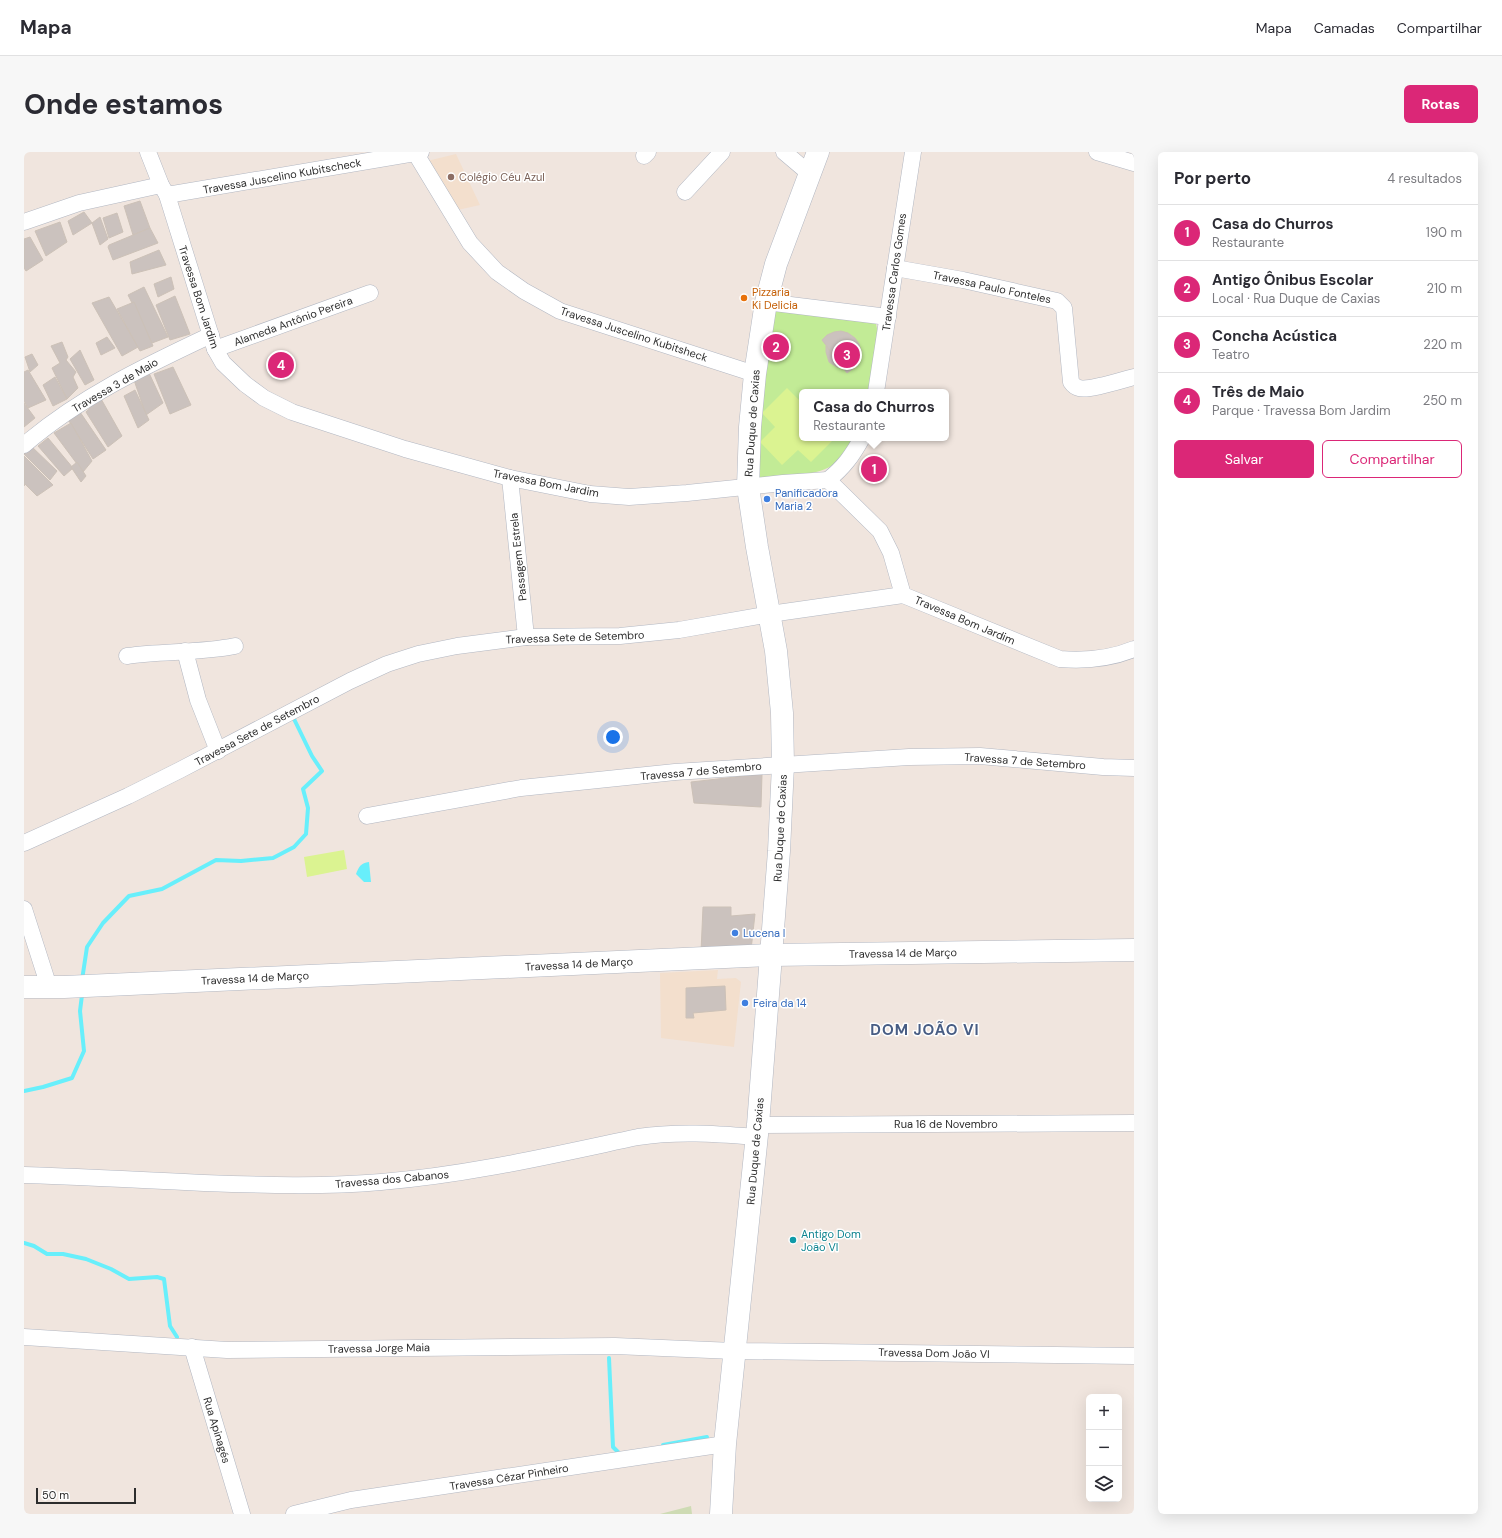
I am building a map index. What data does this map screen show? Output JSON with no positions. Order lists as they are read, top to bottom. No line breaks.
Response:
{"streets":{"street":["Travessa Juscelino Kubitscheck","Travessa Carlos Gomes","Travessa Paulo Fonteles","Travessa Bom Jardim","Alameda Antônio Pereira","Travessa Juscelino Kubitsheck","Travessa 3 de Maio","Rua Duque de Caxias","Passagem Estrela","Travessa Sete de Setembro","Travessa 7 de Setembro","Travessa 14 de Março","Rua 16 de Novembro","Travessa dos Cabanos","Travessa Jorge Maia","Travessa Dom João VI","Rua Apinagés","Travessa Cézar Pinheiro"]},"crossings":[["Travessa Juscelino Kubitscheck","Travessa Bom Jardim"],["Travessa Juscelino Kubitscheck","Travessa Juscelino Kubitsheck"],["Travessa Carlos Gomes","Travessa Paulo Fonteles"],["Travessa Bom Jardim","Alameda Antônio Pereira"],["Travessa Bom Jardim","Travessa 3 de Maio"],["Travessa Bom Jardim","Rua Duque de Caxias"],["Travessa Bom Jardim","Passagem Estrela"],["Travessa Bom Jardim","Travessa Sete de Setembro"],["Alameda Antônio Pereira","Travessa 3 de Maio"],["Travessa Juscelino Kubitsheck","Rua Duque de Caxias"],["Rua Duque de Caxias","Travessa Sete de Setembro"],["Rua Duque de Caxias","Travessa 7 de Setembro"],["Rua Duque de Caxias","Travessa 14 de Março"],["Rua Duque de Caxias","Rua 16 de Novembro"],["Rua Duque de Caxias","Travessa dos Cabanos"],["Rua Duque de Caxias","Travessa Jorge Maia"],["Rua Duque de Caxias","Travessa Dom João VI"],["Rua Duque de Caxias","Travessa Cézar Pinheiro"],["Passagem Estrela","Travessa Sete de Setembro"],["Rua 16 de Novembro","Travessa dos Cabanos"],["Travessa Jorge Maia","Travessa Dom João VI"],["Travessa Jorge Maia","Rua Apinagés"]],"districts":["DOM JOÃO VI"],"places":["Colégio Céu Azul","Pizzaria Ki Delicia","Panificadora Maria 2","Lucena I","Feira da 14","Antigo Dom João VI"],"scale_bar":"50 m","page":{"header":"Mapa","nav":["Mapa","Camadas","Compartilhar"],"buttons":["Rotas",["Salvar","Compartilhar"]],"title":"Onde estamos","heading":["Por perto","4 resultados"],"list":[{"mark":"1","name":"Casa do Churros","note":"Restaurante","value":"190 m"},{"mark":"2","name":"Antigo Ônibus Escolar","note":"Local · Rua Duque de Caxias","value":"210 m"},{"mark":"3","name":"Concha Acústica","note":"Teatro","value":"220 m"},{"mark":"4","name":"Três de Maio","note":"Parque · Travessa Bom Jardim","value":"250 m"}],"pins":["2","3","4","1"],"popup":["Casa do Churros","Restaurante"],"map_buttons":["+","−"],"scale":"50 m"}}
